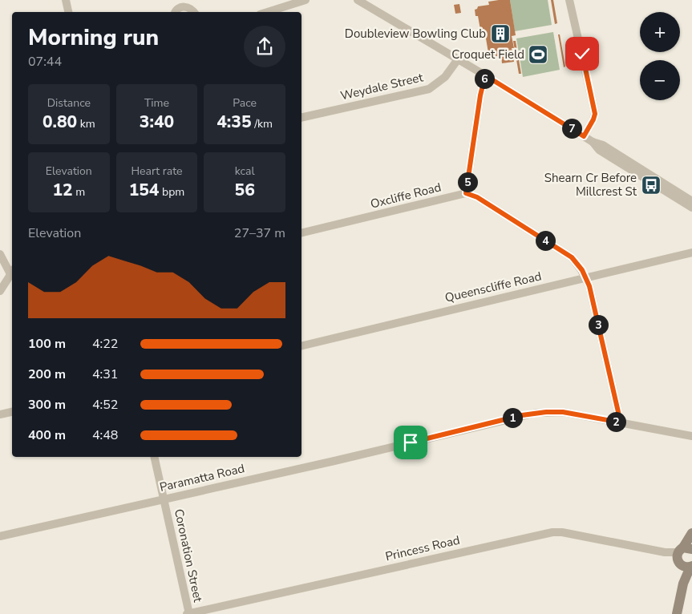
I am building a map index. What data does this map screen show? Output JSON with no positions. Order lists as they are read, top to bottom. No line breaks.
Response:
{"streets":{"street":["Weydale Street","Oxcliffe Road","Queenscliffe Road","Paramatta Road","Princess Road","Coronation Street"]},"crossings":[["Paramatta Road","Coronation Street"],["Princess Road","Coronation Street"]],"places":{"building":["Doubleview Bowling Club"],"sports":["Croquet Field"],"bus stop":["Shearn Cr Before Millcrest St"]},"page":{"map_buttons":["+","−"],"heading":["Morning run","07:44"],"pins":["6","7","5","4","3","1","2"],"stats":[["Distance","0.80 km"],["Time","3:40"],["Pace","4:35 /km"],["Elevation","12 m"],["Heart rate","154 bpm"],["kcal","56"]],"chart":["Elevation","27–37 m"],"list":[{"name":"100 m","note":"4:22"},{"name":"200 m","note":"4:31"},{"name":"300 m","note":"4:52"},{"name":"400 m","note":"4:48"}]}}
